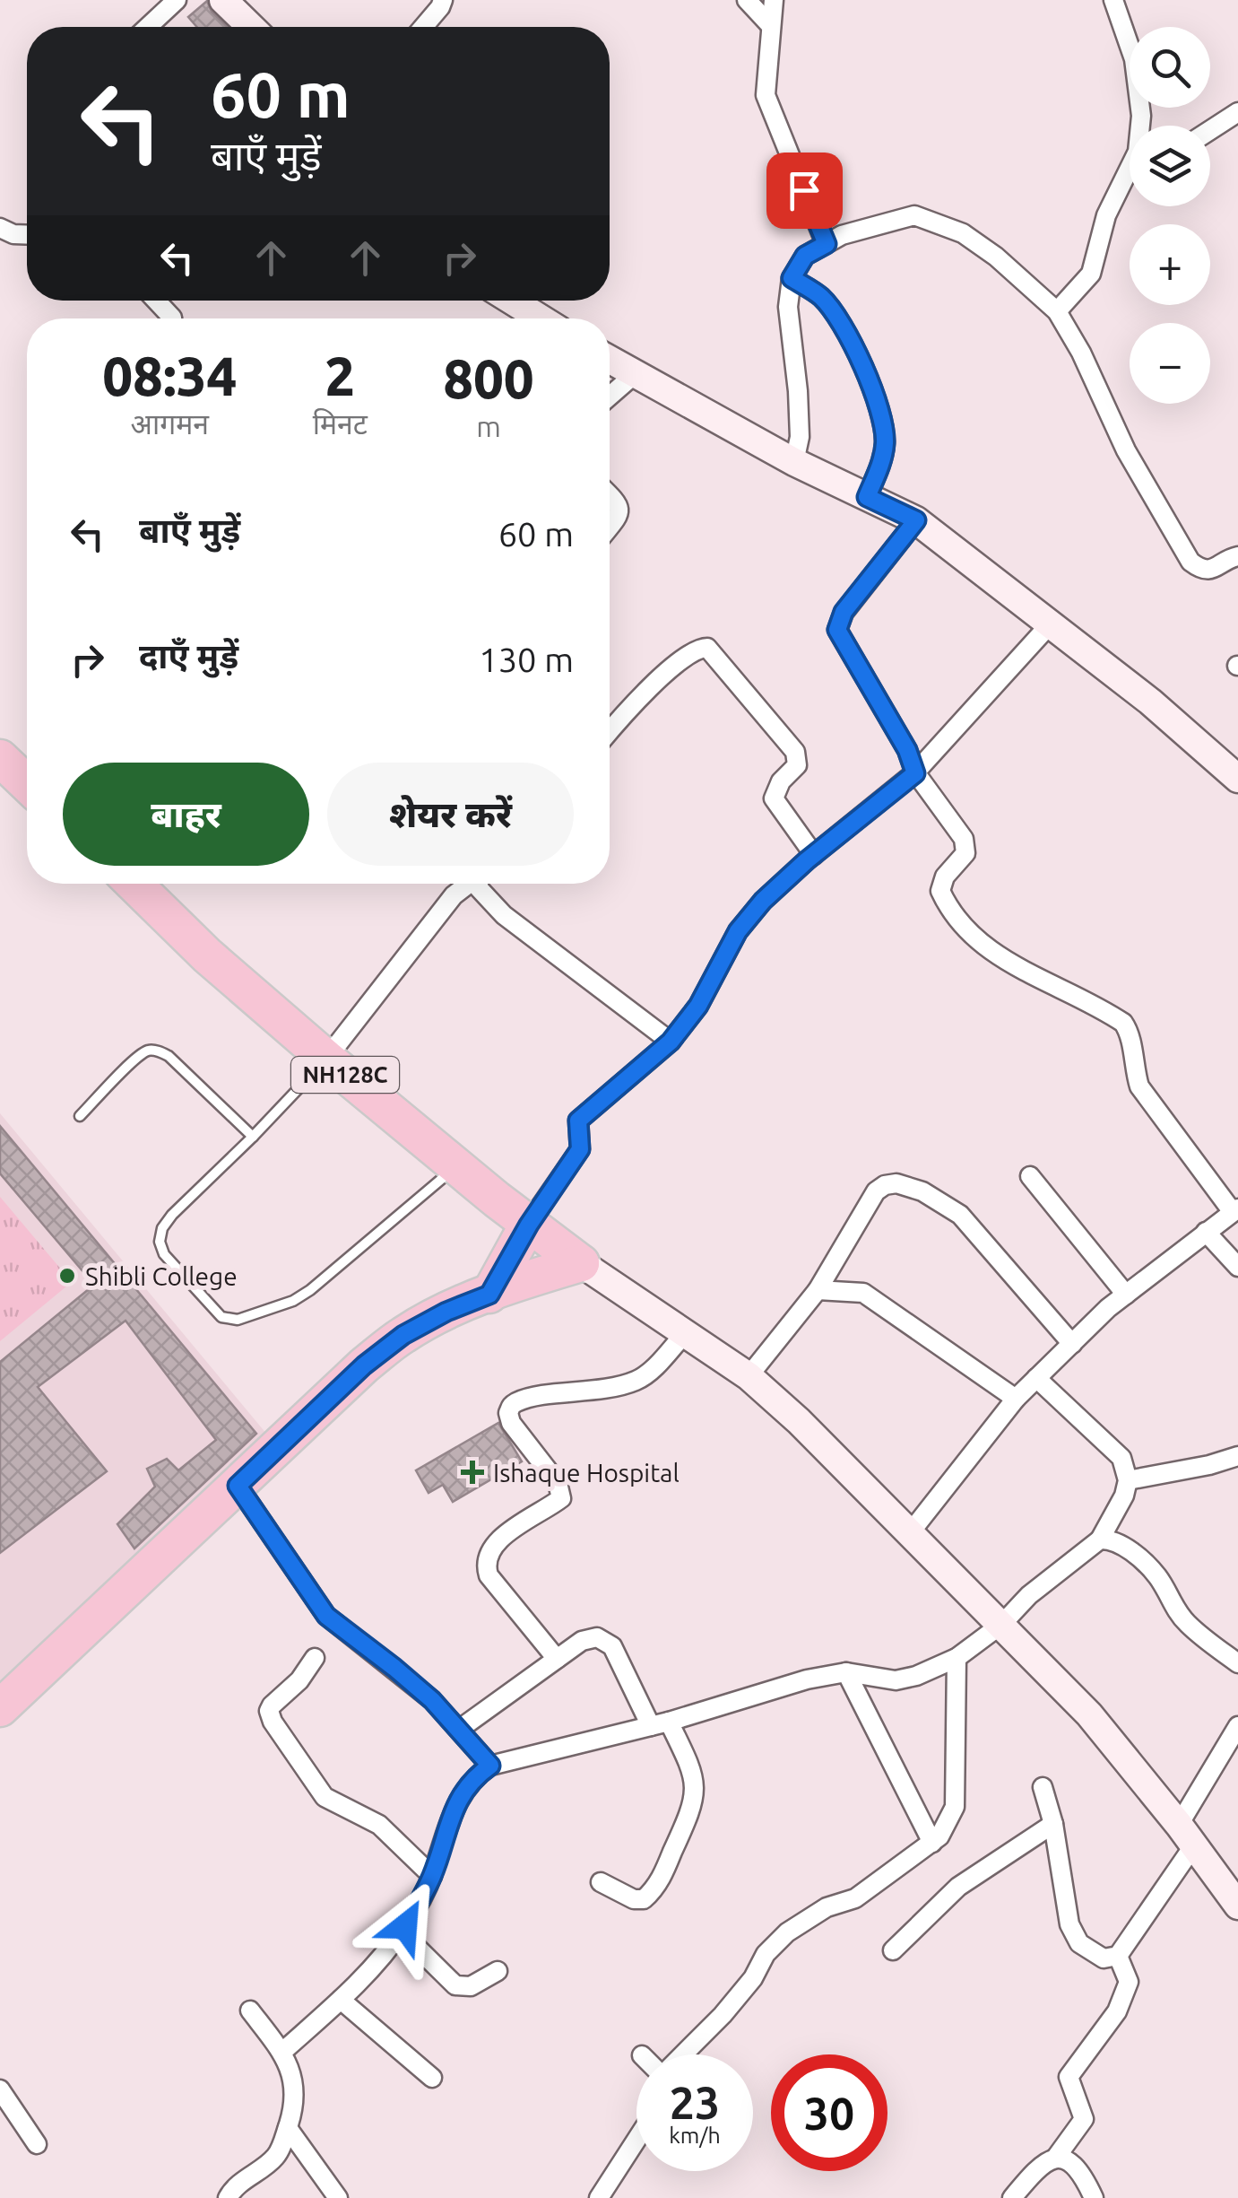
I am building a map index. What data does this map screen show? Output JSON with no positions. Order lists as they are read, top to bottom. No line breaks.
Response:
{"streets":{"highway":["NH128C"]},"places":{"other":["Shibli College"],"health":["Ishaque Hospital"]},"page":{"map_buttons":["+","−"],"turn":["60 m","बाएँ मुड़ें"],"eta":["08:34","आगमन","2","मिनट","800","m"],"list":[{"name":"बाएँ मुड़ें","value":"60 m"},{"name":"दाएँ मुड़ें","value":"130 m"}],"buttons":["बाहर","शेयर करें"],"speed":"23 km/h","limit":"30"}}
